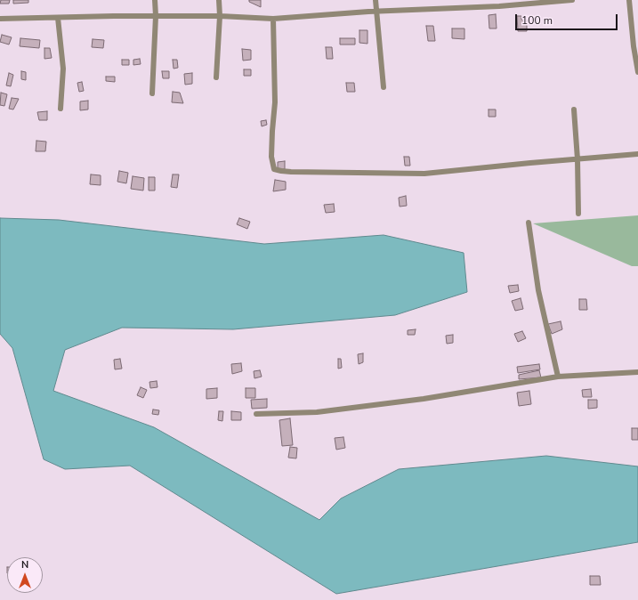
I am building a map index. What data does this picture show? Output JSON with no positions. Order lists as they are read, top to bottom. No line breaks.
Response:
{"scale_bar":"100 m","north":"top"}
